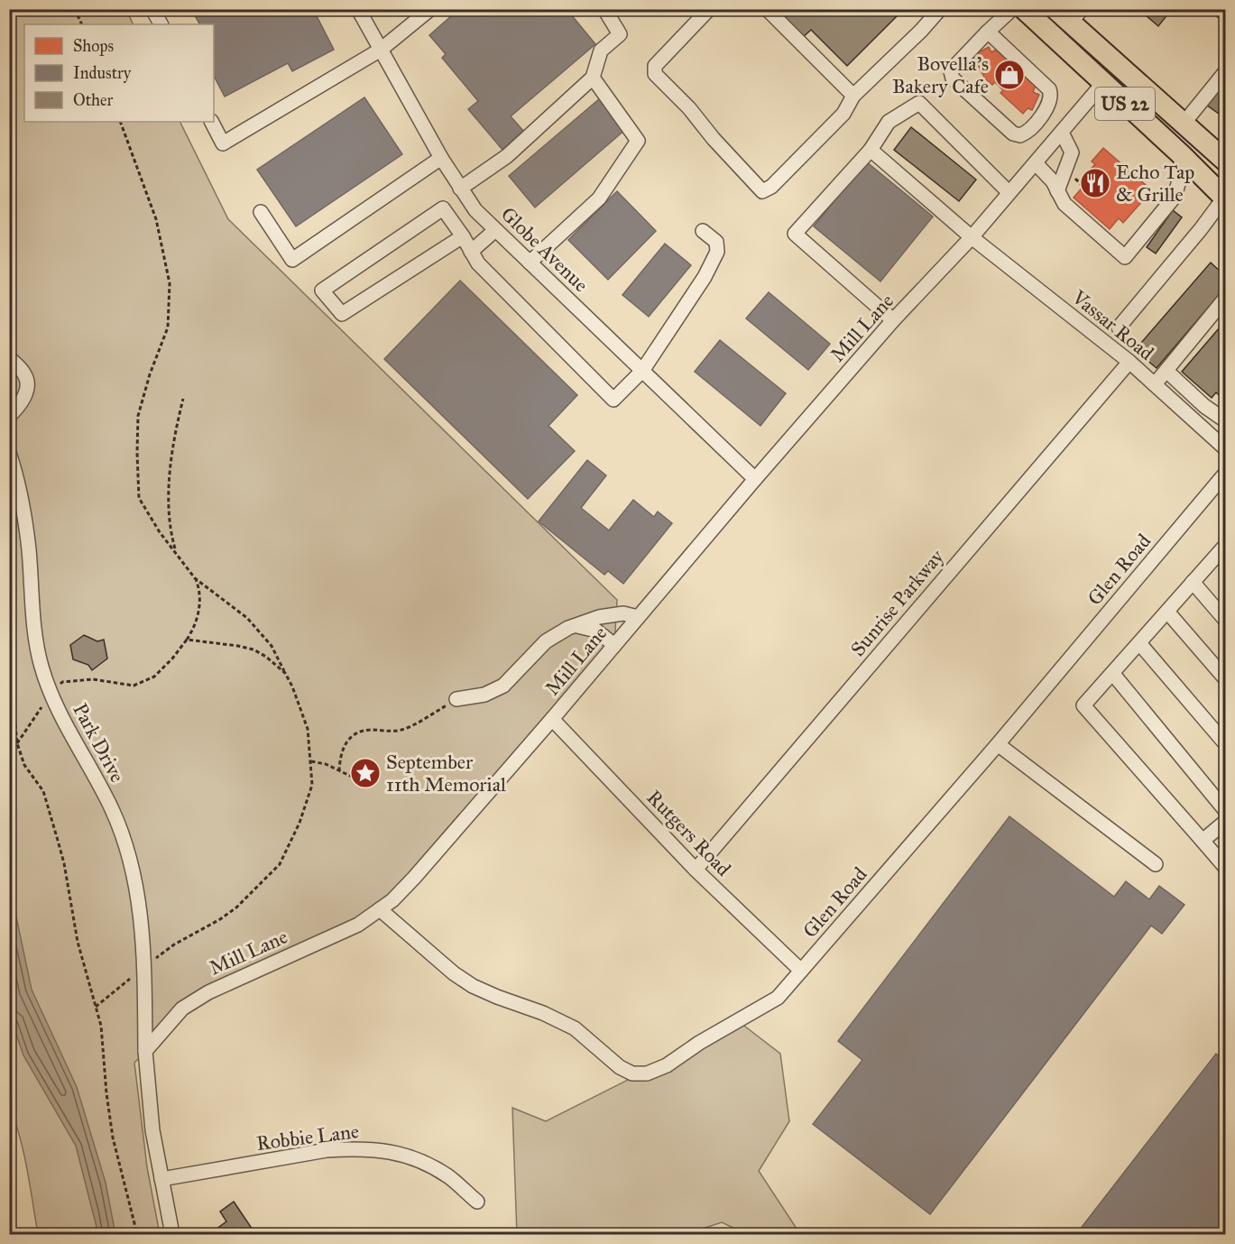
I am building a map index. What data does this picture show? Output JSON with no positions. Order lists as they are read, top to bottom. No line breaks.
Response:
{"streets":{"highway":["US 22"],"street":["Globe Avenue","Vassar Road","Mill Lane","Glen Road","Sunrise Parkway","Park Drive","Rutgers Road","Robbie Lane"]},"crossings":[["US 22","Mill Lane"],["Globe Avenue","Mill Lane"],["Vassar Road","Mill Lane"],["Vassar Road","Sunrise Parkway"],["Mill Lane","Glen Road"],["Mill Lane","Park Drive"],["Mill Lane","Rutgers Road"],["Glen Road","Rutgers Road"],["Sunrise Parkway","Rutgers Road"]],"places":{"shop":["Bovella's Bakery Cafe"],"restaurant":["Echo Tap & Grille"],"place":["September 11th Memorial"]},"legend":["Shops","Industry","Other"]}
